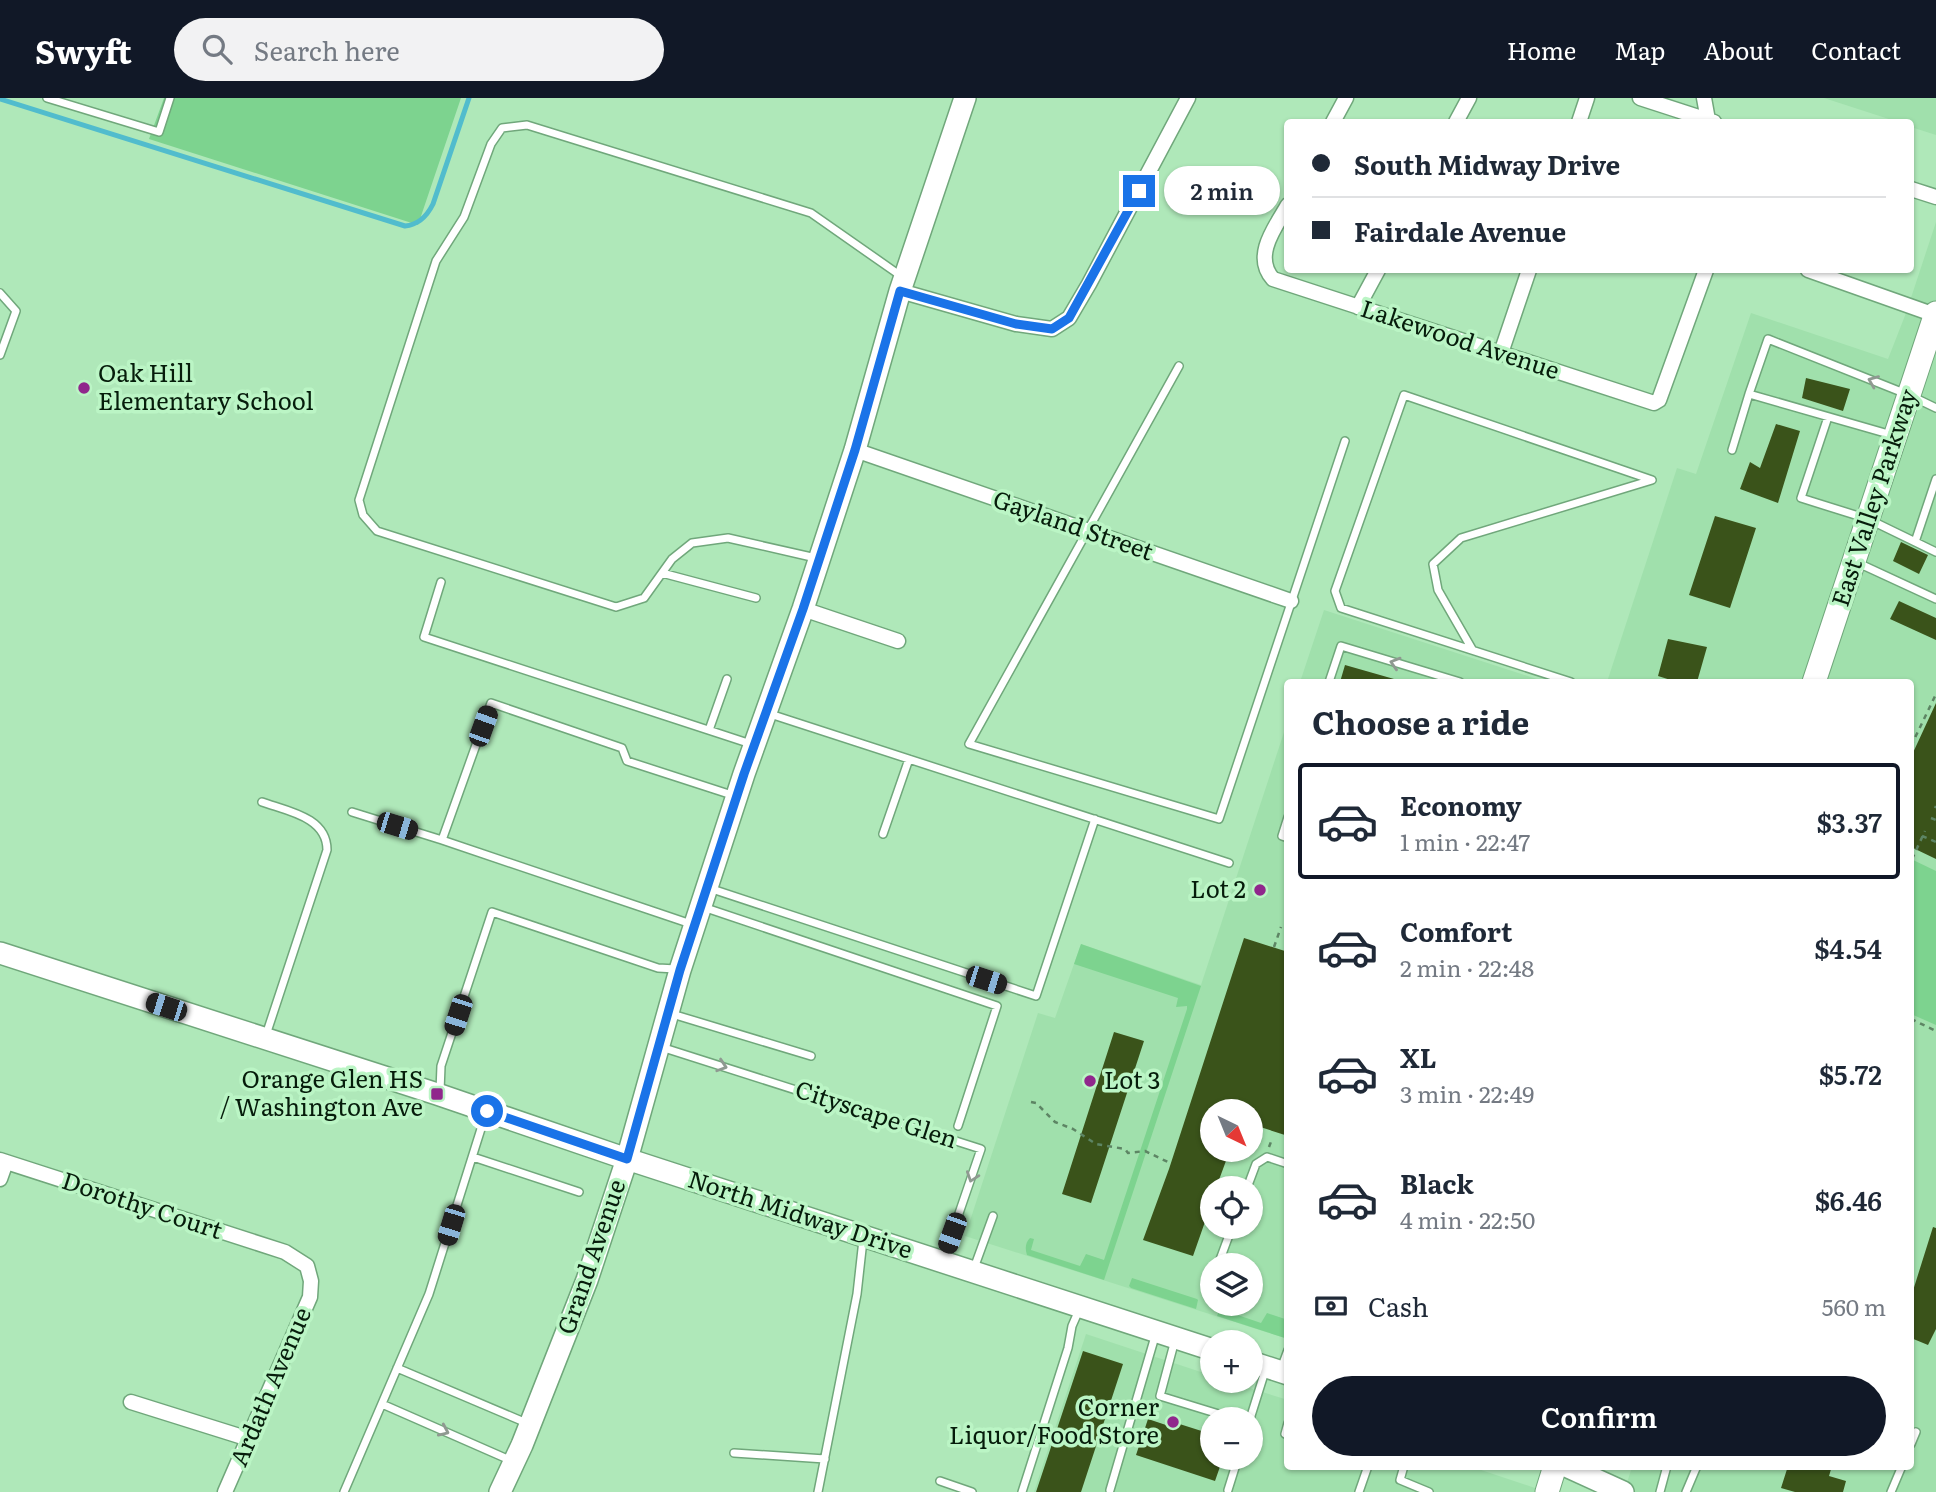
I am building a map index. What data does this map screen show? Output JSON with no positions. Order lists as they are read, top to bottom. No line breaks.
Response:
{"streets":{"main road":["East Valley Parkway","North Midway Drive","Grand Avenue"],"street":["Lakewood Avenue","Gayland Street","Dorothy Court","Ardath Avenue"],"lane":["Cityscape Glen"]},"crossings":[["Gayland Street","Grand Avenue"],["Cityscape Glen","North Midway Drive"],["Cityscape Glen","Grand Avenue"],["Dorothy Court","Ardath Avenue"],["North Midway Drive","Grand Avenue"]],"places":{"other":["Oak Hill Elementary School","Lot 2","Lot 3","Corner Liquor/Food Store"],"transit":["Orange Glen HS / Washington Ave"]},"north":"bottom right","page":{"header":"Swyft","search":"Search here","nav":["Home","Map","About","Contact"],"banner":["South Midway Drive","Fairdale Avenue"],"bubble":"2 min","heading":"Choose a ride","list":[{"name":"Economy","note":"1 min · 22:47","value":"$3.37"},{"name":"Comfort","note":"2 min · 22:48","value":"$4.54"},{"name":"XL","note":"3 min · 22:49","value":"$5.72"},{"name":"Black","note":"4 min · 22:50","value":"$6.46"}],"map_buttons":["+","−"],"pay":["Cash","560 m"],"buttons":"Confirm"}}
